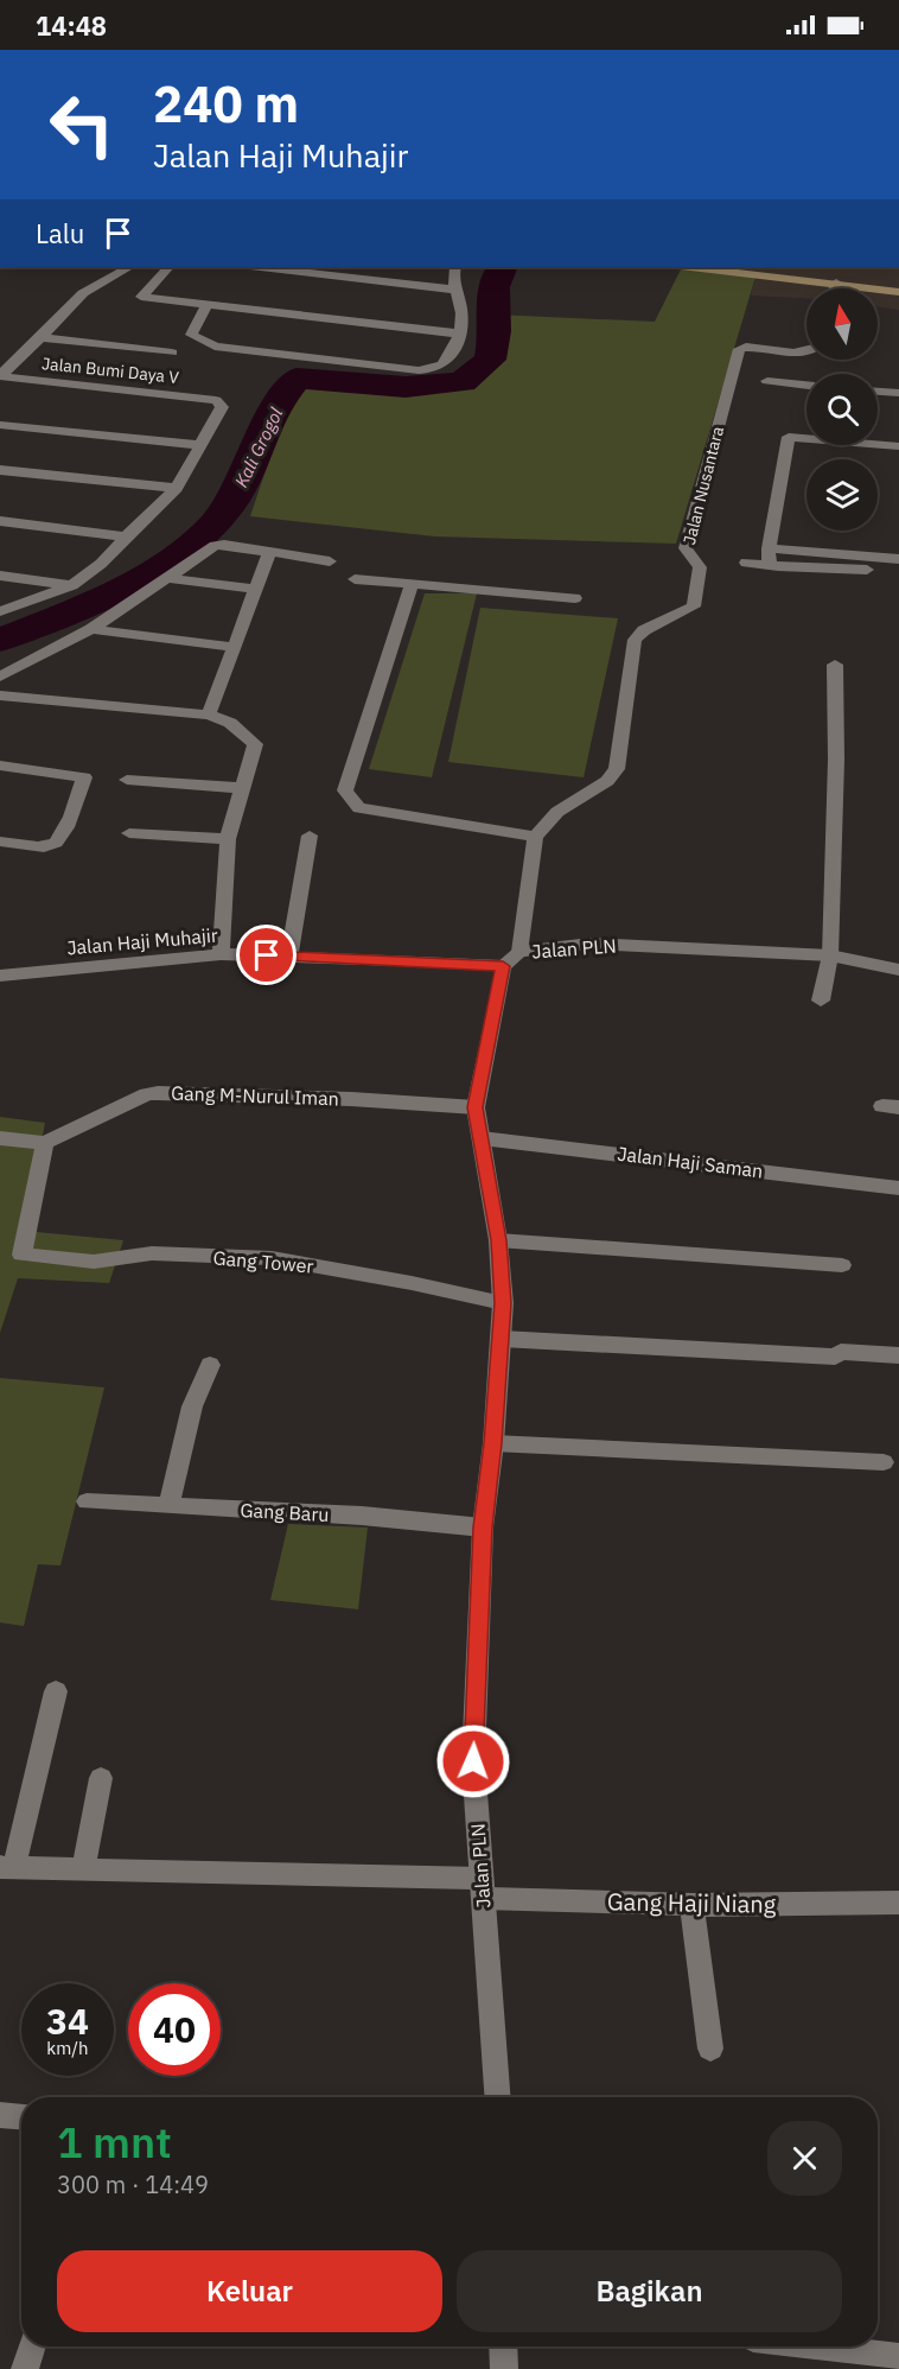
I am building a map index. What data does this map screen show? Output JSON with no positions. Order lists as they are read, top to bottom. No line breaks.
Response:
{"streets":{"street":["Jalan Bumi Daya V","Jalan Nusantara","Jalan Haji Muhajir","Jalan PLN","Gang M-Nurul Iman","Jalan Haji Saman","Gang Tower","Gang Baru","Gang Haji Niang"]},"crossings":[["Jalan Haji Muhajir","Jalan PLN"],["Jalan PLN","Gang M-Nurul Iman"],["Jalan PLN","Jalan Haji Saman"],["Jalan PLN","Gang Tower"],["Jalan PLN","Gang Baru"],["Jalan PLN","Gang Haji Niang"],["Gang M-Nurul Iman","Gang Tower"]],"water":["Kali Grogol"],"north":"top","page":{"status":"14:48","turn":["240 m","Jalan Haji Muhajir"],"then":"Lalu","speed":"34 km/h","limit":"40","heading":["1 mnt","300 m · 14:49"],"buttons":["Keluar","Bagikan"]}}
